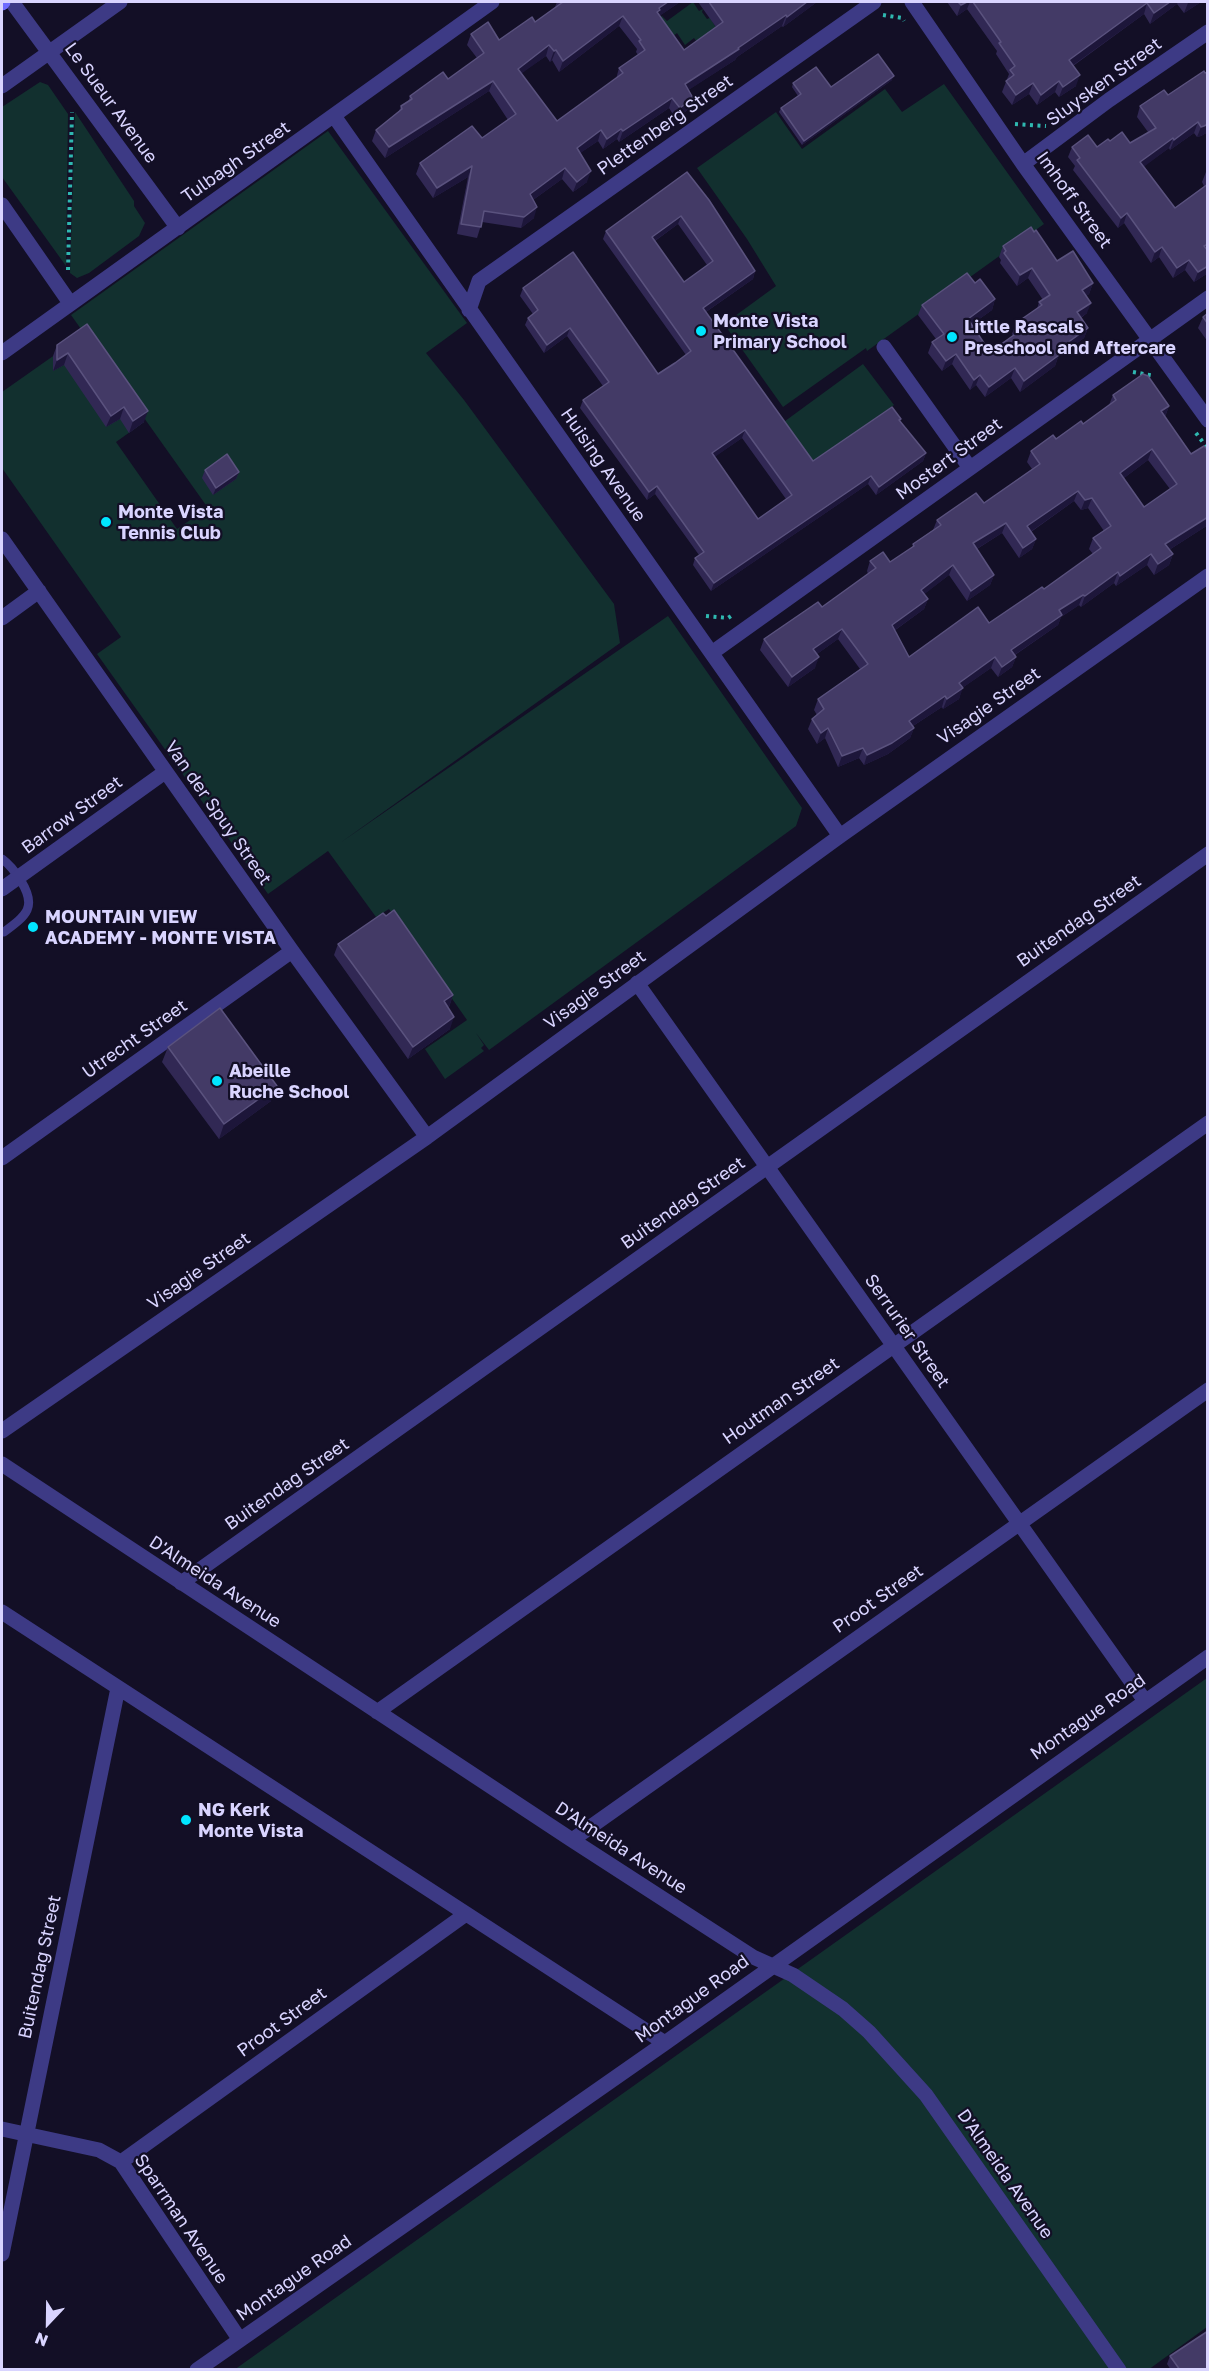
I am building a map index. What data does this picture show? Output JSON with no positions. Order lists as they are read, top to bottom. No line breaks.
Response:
{"streets":{"street":["Sluysken Street","Le Sueur Avenue","Plettenberg Street","Tulbagh Street","Imhoff Street","Mostert Street","Huising Avenue","Visagie Street","Van der Spuy Street","Barrow Street","Buitendag Street","Utrecht Street","Serrurier Street","Houtman Street","D'Almeida Avenue","Proot Street","Montague Road","Sparrman Avenue"]},"crossings":[["Sluysken Street","Imhoff Street"],["Le Sueur Avenue","Tulbagh Street"],["Tulbagh Street","Huising Avenue"],["Imhoff Street","Mostert Street"],["Mostert Street","Huising Avenue"],["Huising Avenue","Visagie Street"],["Visagie Street","Van der Spuy Street"],["Visagie Street","Serrurier Street"],["Van der Spuy Street","Barrow Street"],["Van der Spuy Street","Utrecht Street"],["Buitendag Street","Serrurier Street"],["Buitendag Street","D'Almeida Avenue"],["Buitendag Street","Sparrman Avenue"],["Serrurier Street","Houtman Street"],["Serrurier Street","Proot Street"],["Serrurier Street","Montague Road"],["Houtman Street","D'Almeida Avenue"],["D'Almeida Avenue","Proot Street"],["D'Almeida Avenue","Montague Road"],["Proot Street","Sparrman Avenue"],["Montague Road","Sparrman Avenue"]],"places":["Monte Vista Primary School","Little Rascals Preschool and Aftercare","Monte Vista Tennis Club","MOUNTAIN VIEW ACADEMY - MONTE VISTA","Abeille Ruche School","NG Kerk Monte Vista"],"north":"bottom"}
